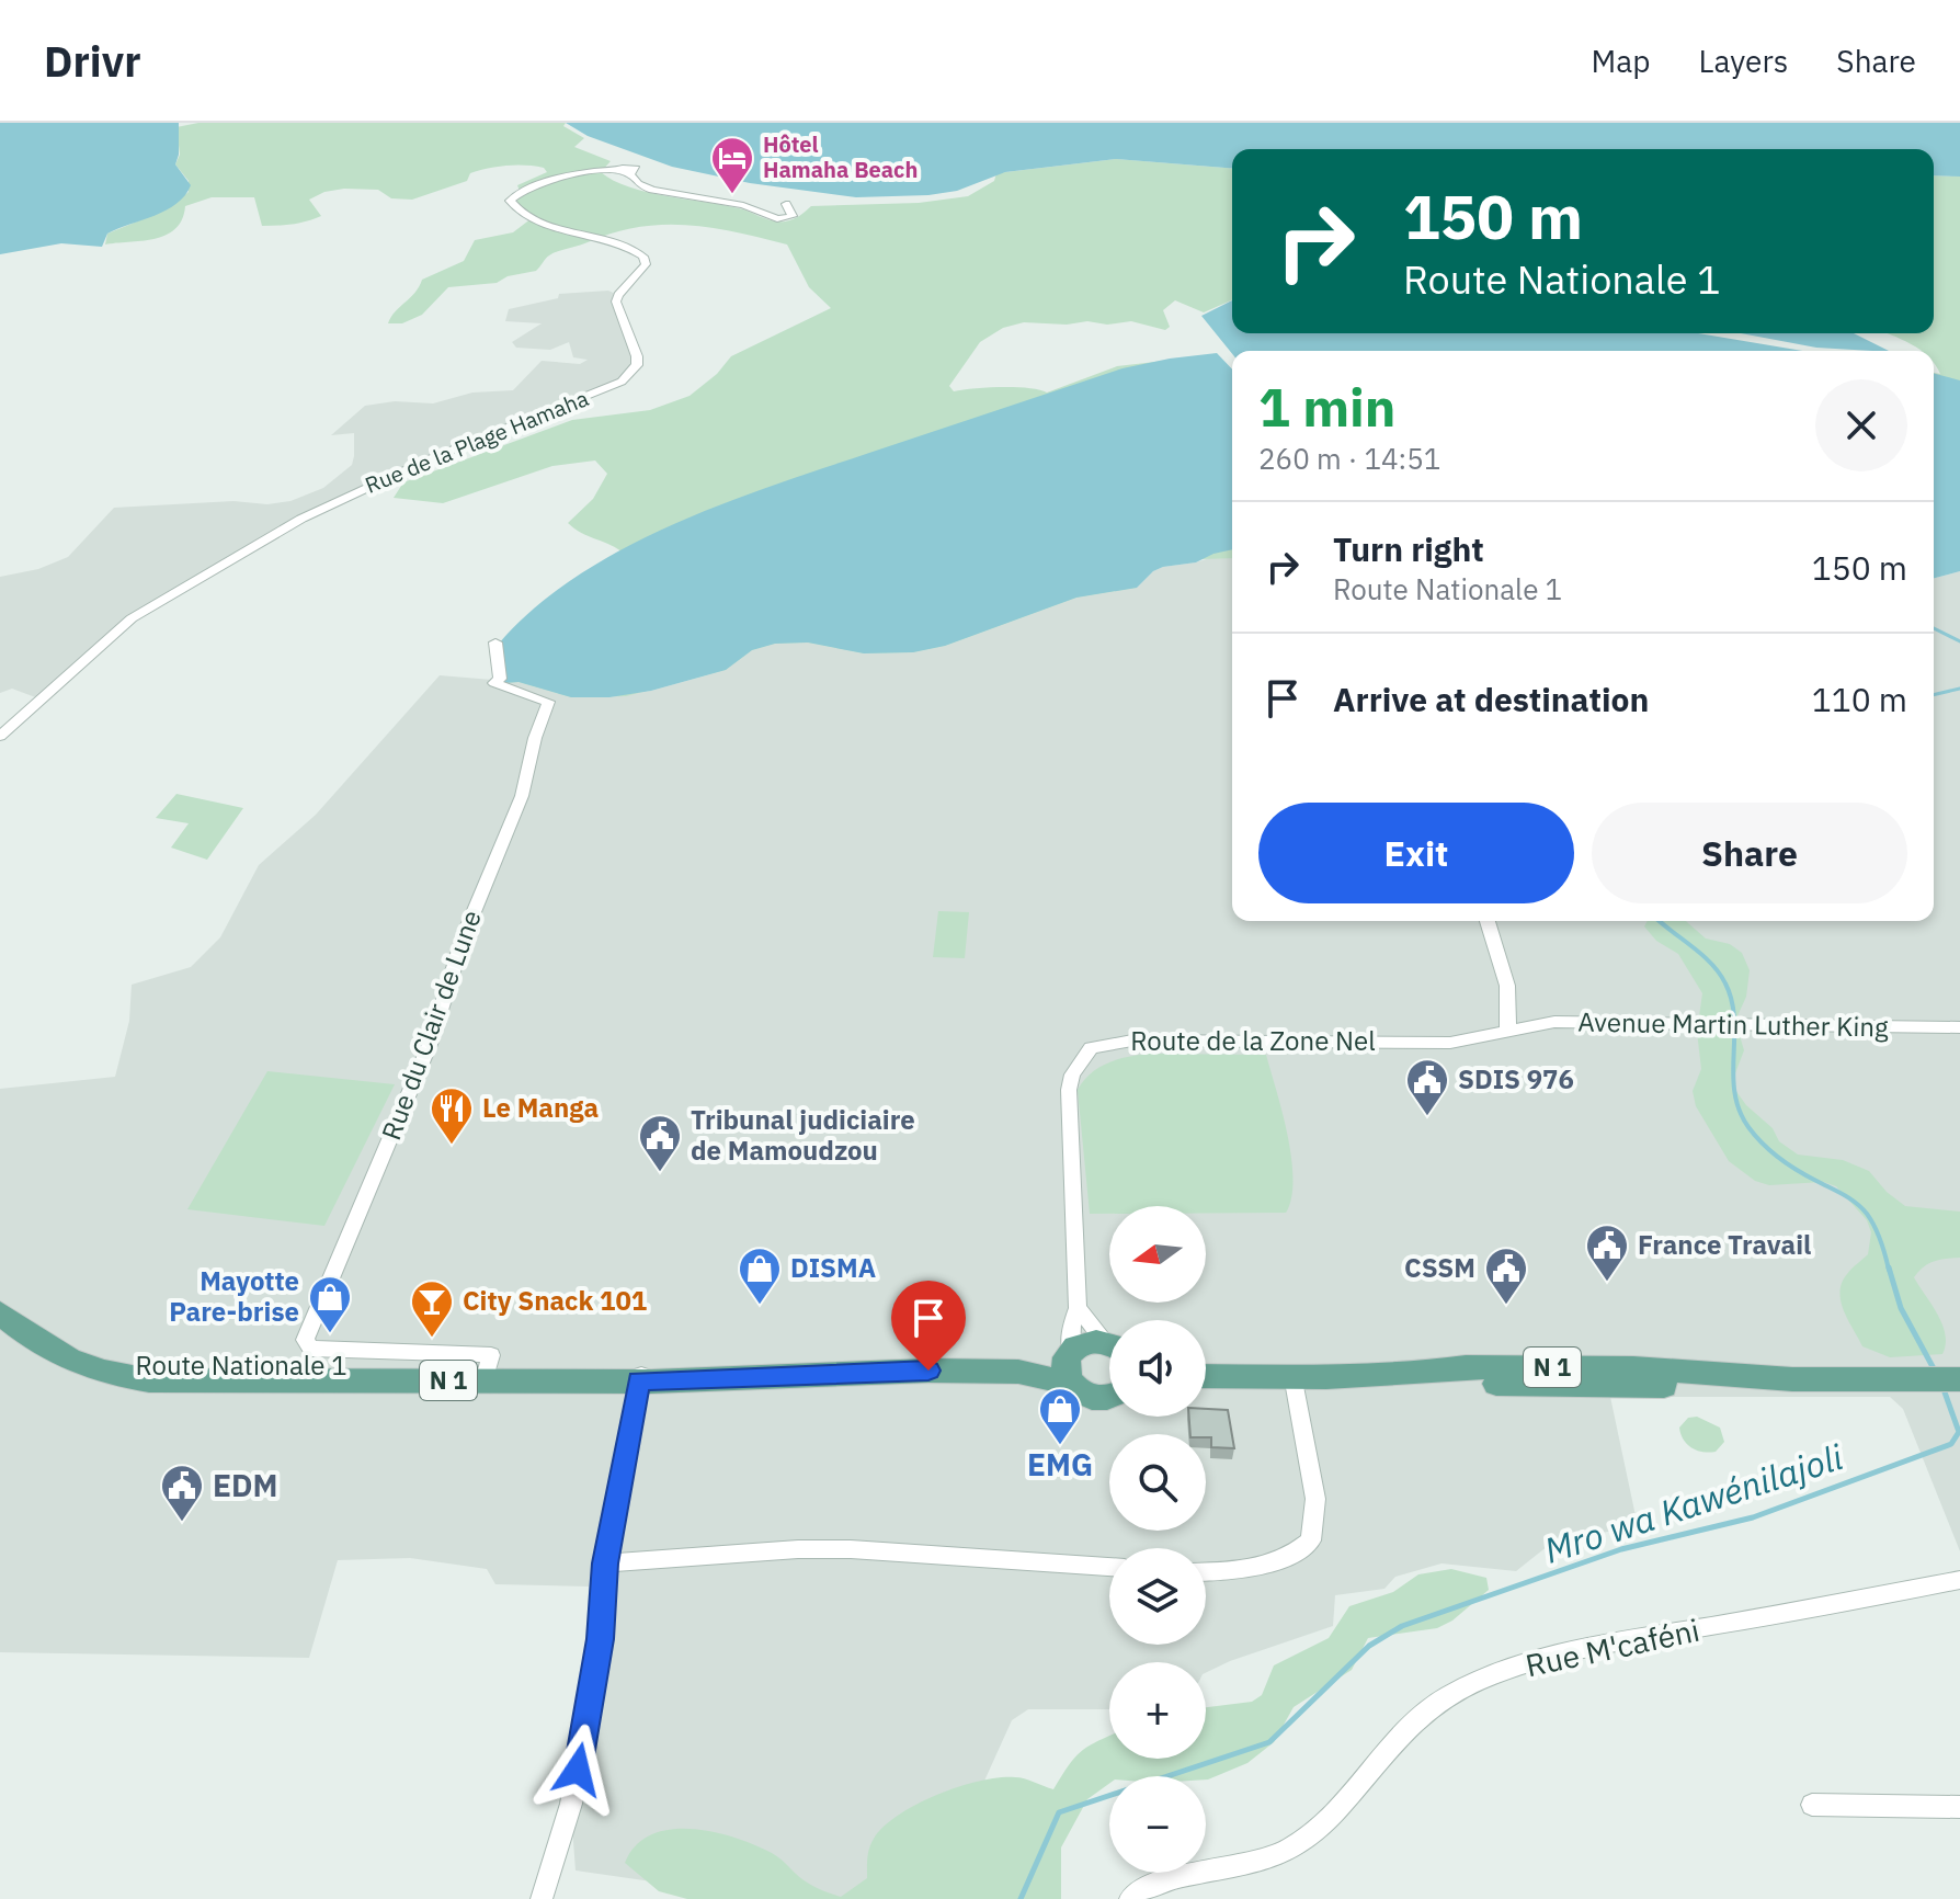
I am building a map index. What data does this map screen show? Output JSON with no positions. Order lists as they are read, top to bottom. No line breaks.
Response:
{"streets":{"main road":["Route Nationale 1","N 1"],"street":["Rue de la Plage Hamaha","Rue du Clair de Lune","Avenue Martin Luther King","Route de la Zone Nel","Rue M'caféni"]},"crossings":[["Rue du Clair de Lune","Route Nationale 1"],["Avenue Martin Luther King","Route de la Zone Nel"],["Route de la Zone Nel","Route Nationale 1"]],"water":["Mro wa Kawénilajoli"],"places":{"hotel":["Hôtel Hamaha Beach"],"public building":["SDIS 976","Tribunal judiciaire de Mamoudzou","France Travail","CSSM","EDM"],"restaurant":["Le Manga"],"shop":["DISMA","Mayotte Pare-brise","EMG"],"bar":["City Snack 101"]},"north":"left","page":{"header":"Drivr","nav":["Map","Layers","Share"],"turn":["150 m","Route Nationale 1"],"heading":["1 min","260 m · 14:51"],"list":[{"name":"Turn right","note":"Route Nationale 1","value":"150 m"},{"name":"Arrive at destination","value":"110 m"}],"buttons":["Exit","Share"],"map_buttons":["+","−"]}}
